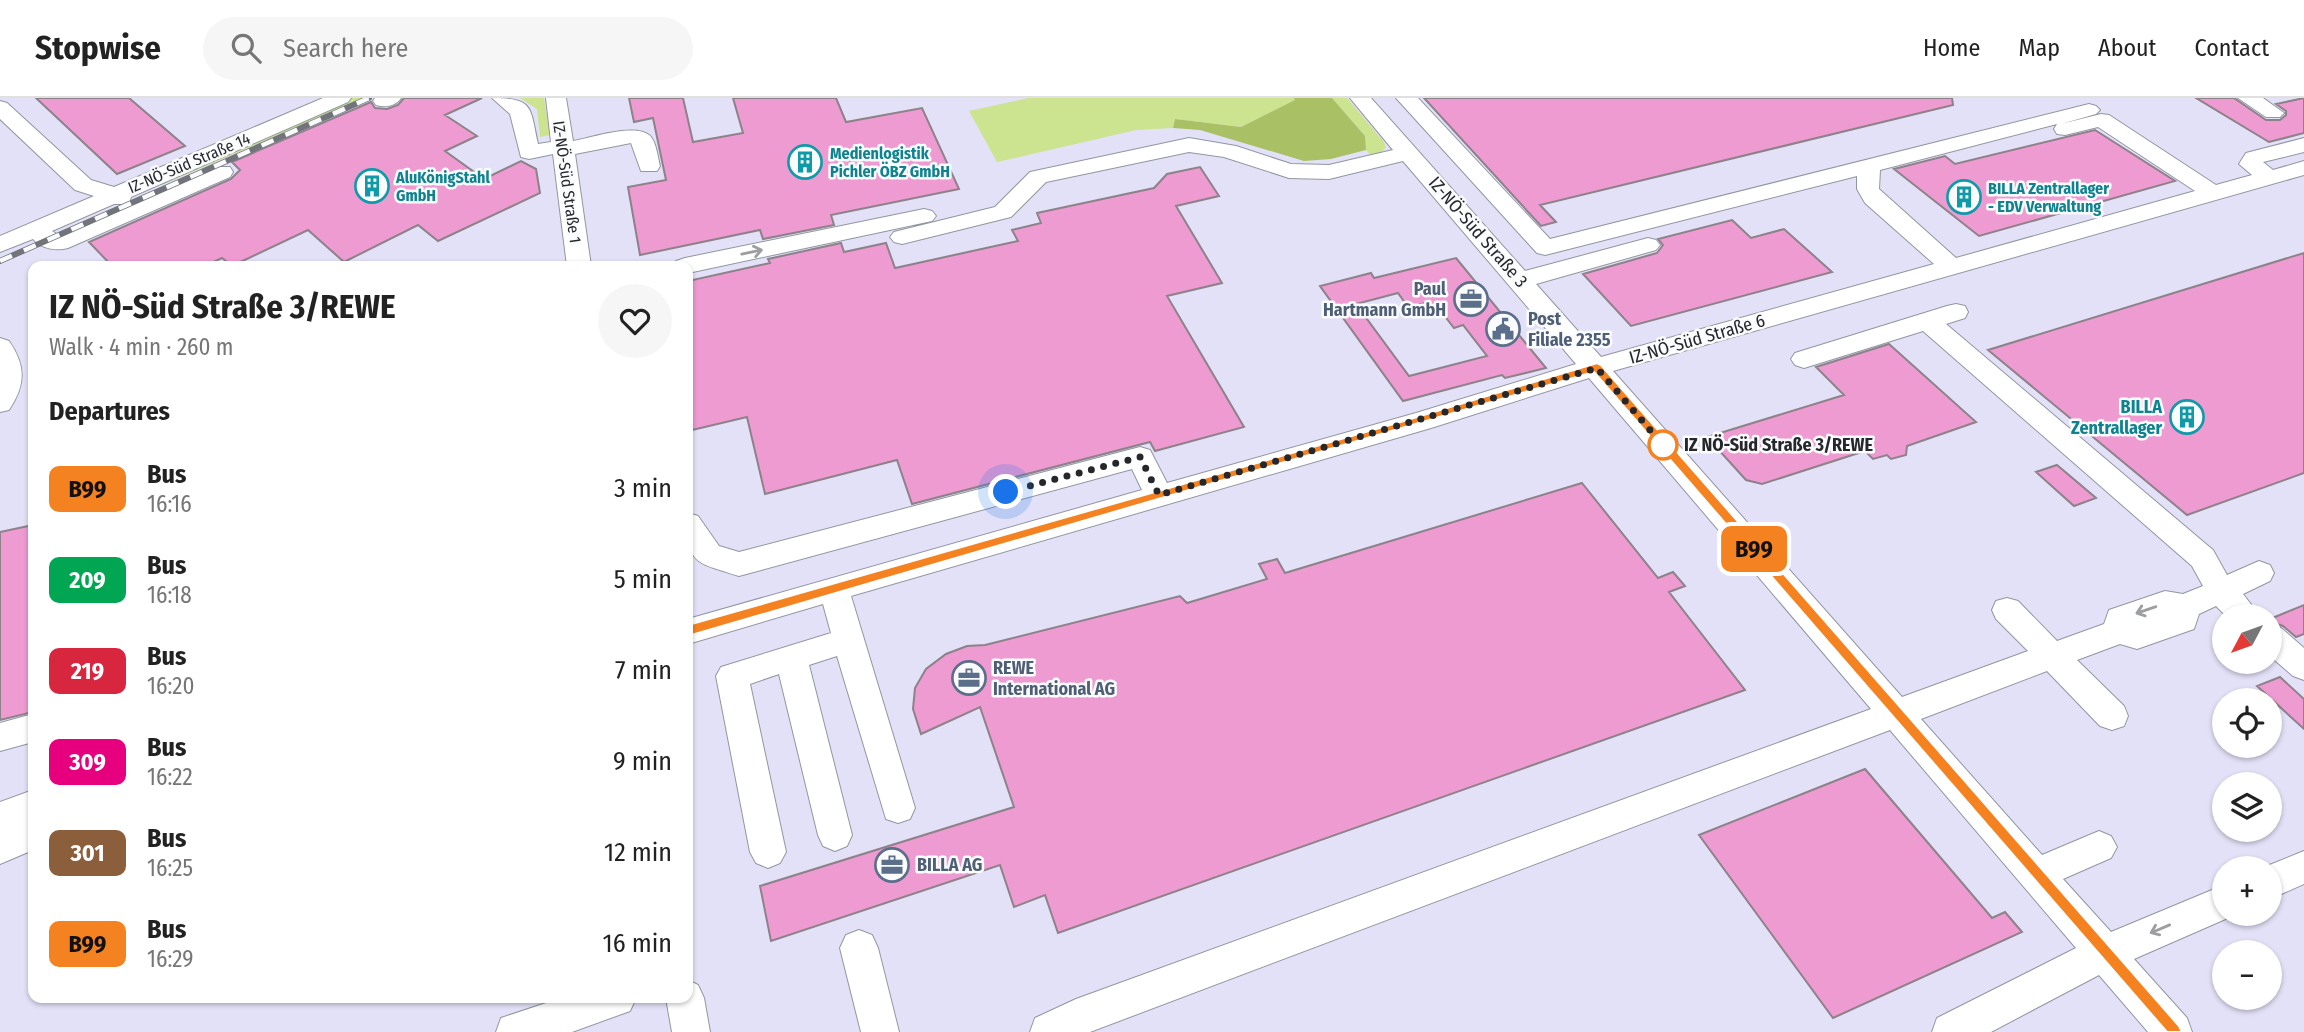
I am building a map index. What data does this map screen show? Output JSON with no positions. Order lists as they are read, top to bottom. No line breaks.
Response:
{"streets":{"street":["IZ-NÖ-Süd Straße 14","IZ-NÖ-Süd Straße 1","IZ-NÖ-Süd Straße 3","IZ-NÖ-Süd Straße 6"]},"crossings":[["IZ-NÖ-Süd Straße 3","IZ-NÖ-Süd Straße 6"]],"places":{"building":["Medienlogistik Pichler ÖBZ GmbH","AluKönigStahl GmbH","BILLA Zentrallager - EDV Verwaltung","BILLA Zentrallager"],"office":["Paul Hartmann GmbH","REWE International AG","BILLA AG"],"public building":["Post Filiale 2355"],"other":["IZ NÖ-Süd Straße 3/REWE"]},"lines":["bus line B99"],"north":"bottom left","page":{"header":"Stopwise","search":"Search here","nav":["Home","Map","About","Contact"],"on_map":"B99","heading":[["IZ NÖ-Süd Straße 3/REWE","Walk · 4 min · 260 m"],"Departures"],"list":[{"mark":"B99","name":"Bus","note":"16:16","value":"3 min"},{"mark":"209","name":"Bus","note":"16:18","value":"5 min"},{"mark":"219","name":"Bus","note":"16:20","value":"7 min"},{"mark":"309","name":"Bus","note":"16:22","value":"9 min"},{"mark":"301","name":"Bus","note":"16:25","value":"12 min"},{"mark":"B99","name":"Bus","note":"16:29","value":"16 min"}],"map_buttons":["+","−"]}}
